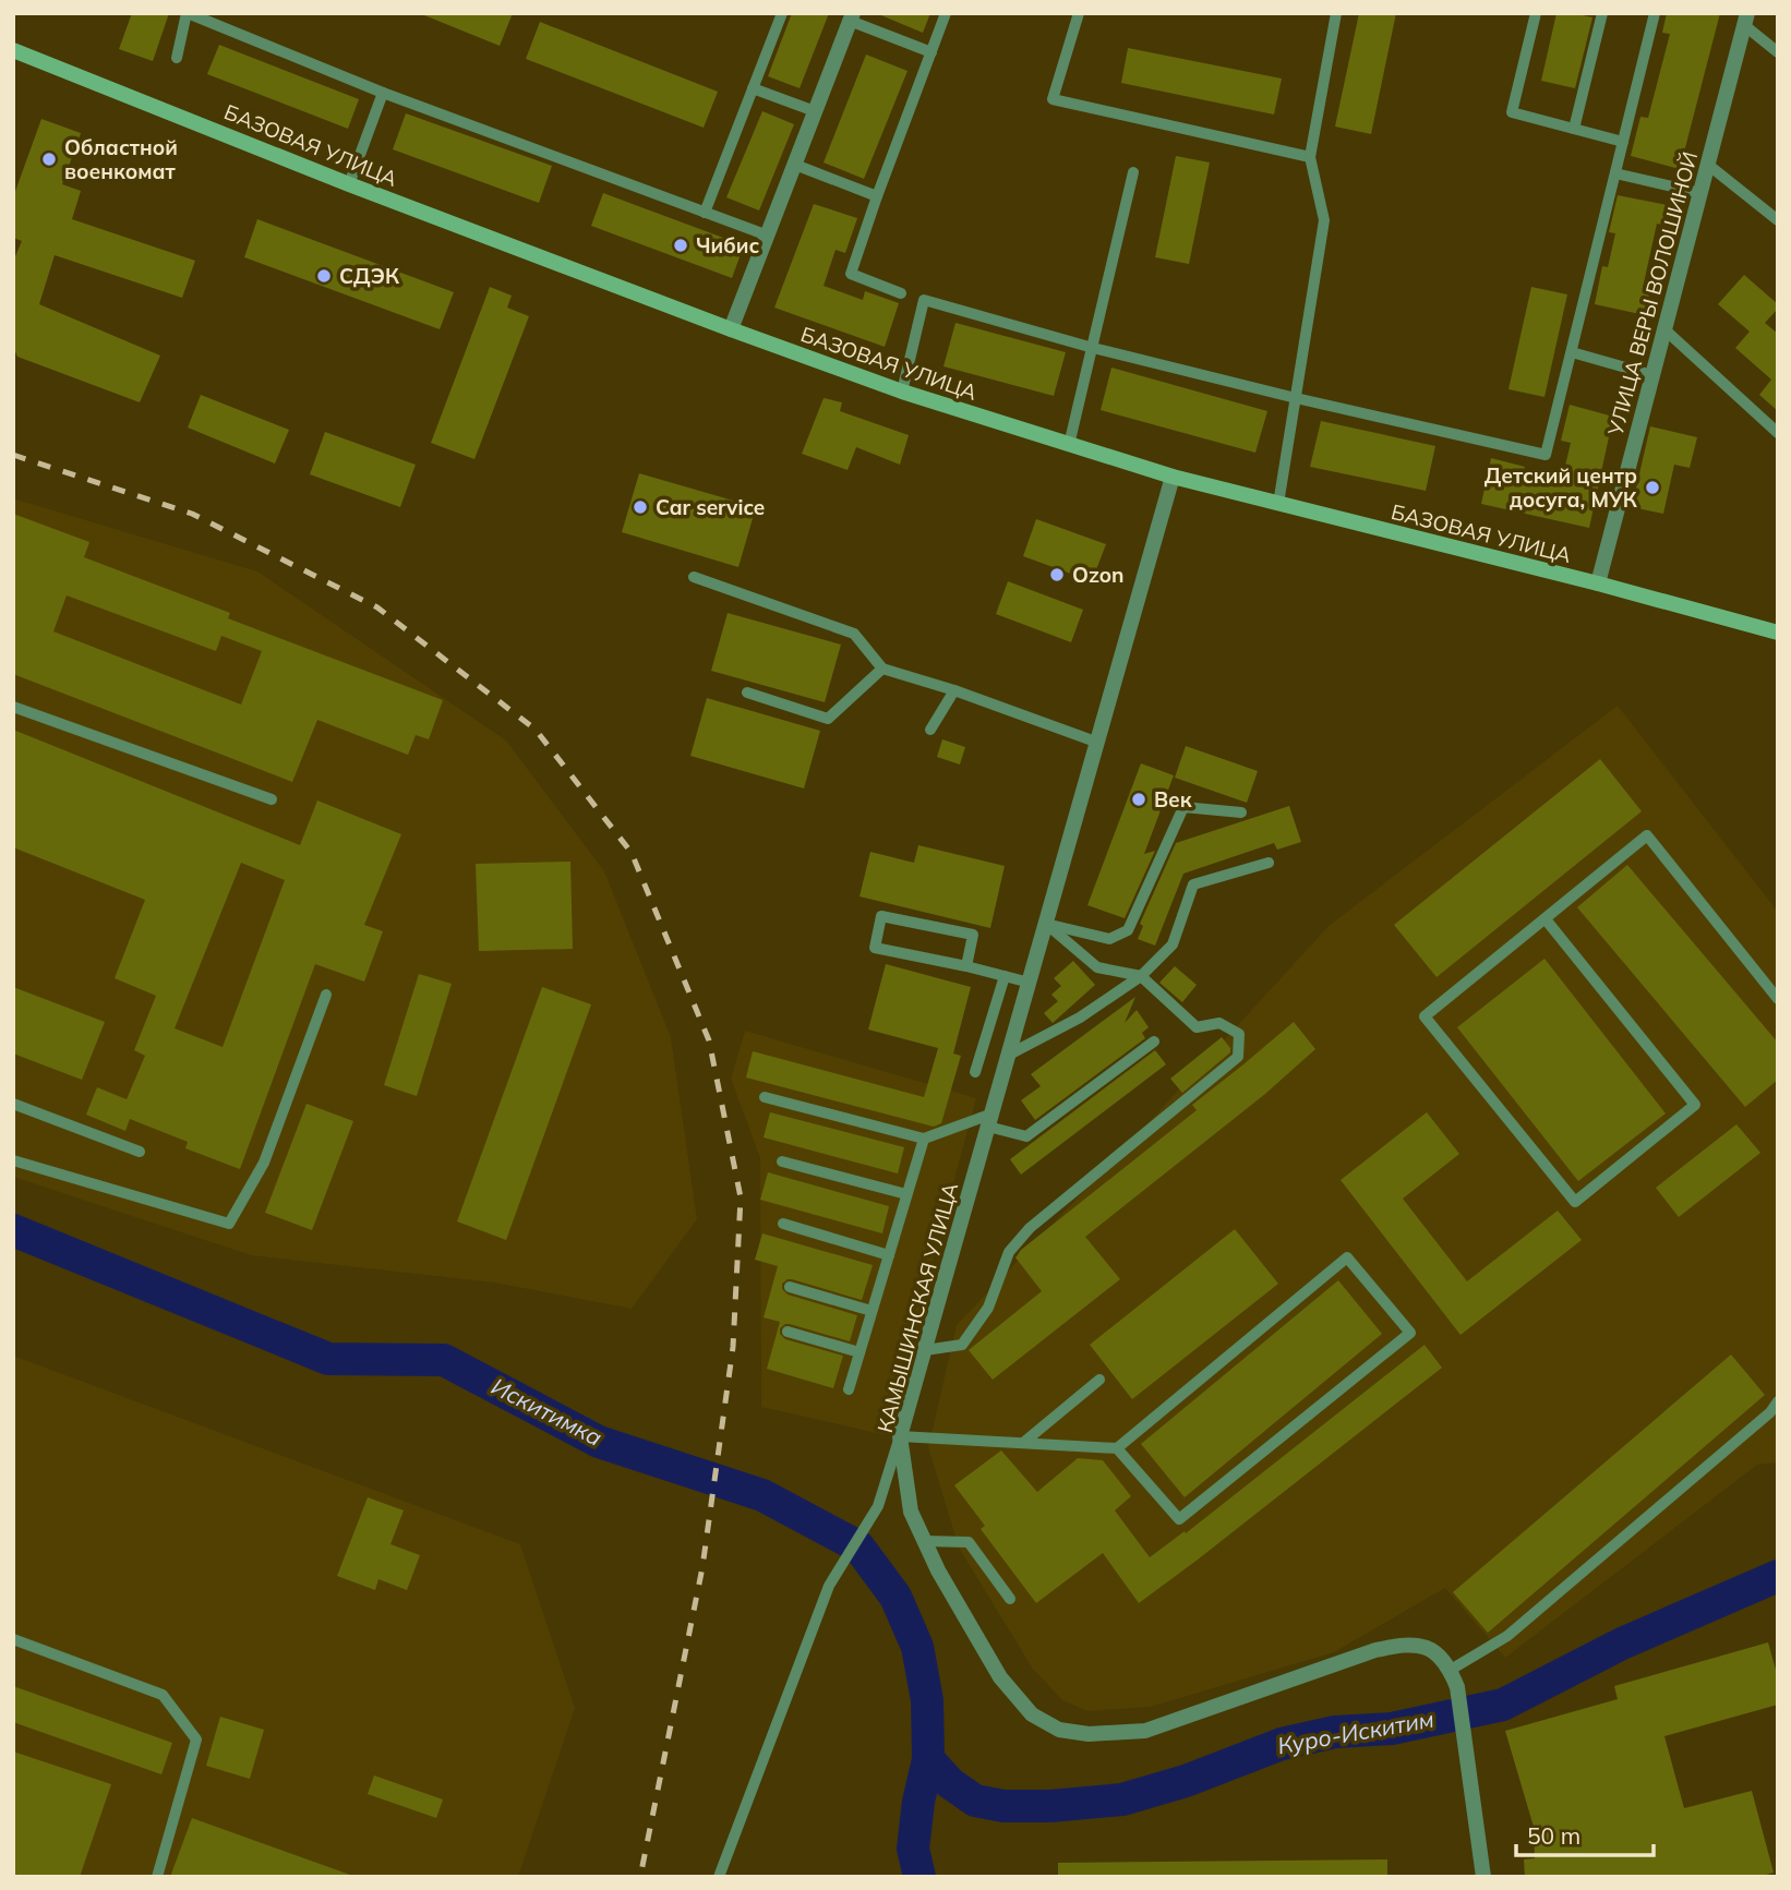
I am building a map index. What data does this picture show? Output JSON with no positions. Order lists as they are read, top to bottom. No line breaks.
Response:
{"streets":{"main road":["БАЗОВАЯ УЛИЦА"],"street":["УЛИЦА ВЕРЫ ВОЛОШИНОЙ","КАМЫШИНСКАЯ УЛИЦА"]},"crossings":[["БАЗОВАЯ УЛИЦА","УЛИЦА ВЕРЫ ВОЛОШИНОЙ"],["БАЗОВАЯ УЛИЦА","КАМЫШИНСКАЯ УЛИЦА"]],"water":["Искитимка","Куро-Искитим"],"places":["Областной военкомат","Чибис","СДЭК","Детский центр досуга, МУК","Car service","Ozon","Век"],"scale_bar":"50 m"}
